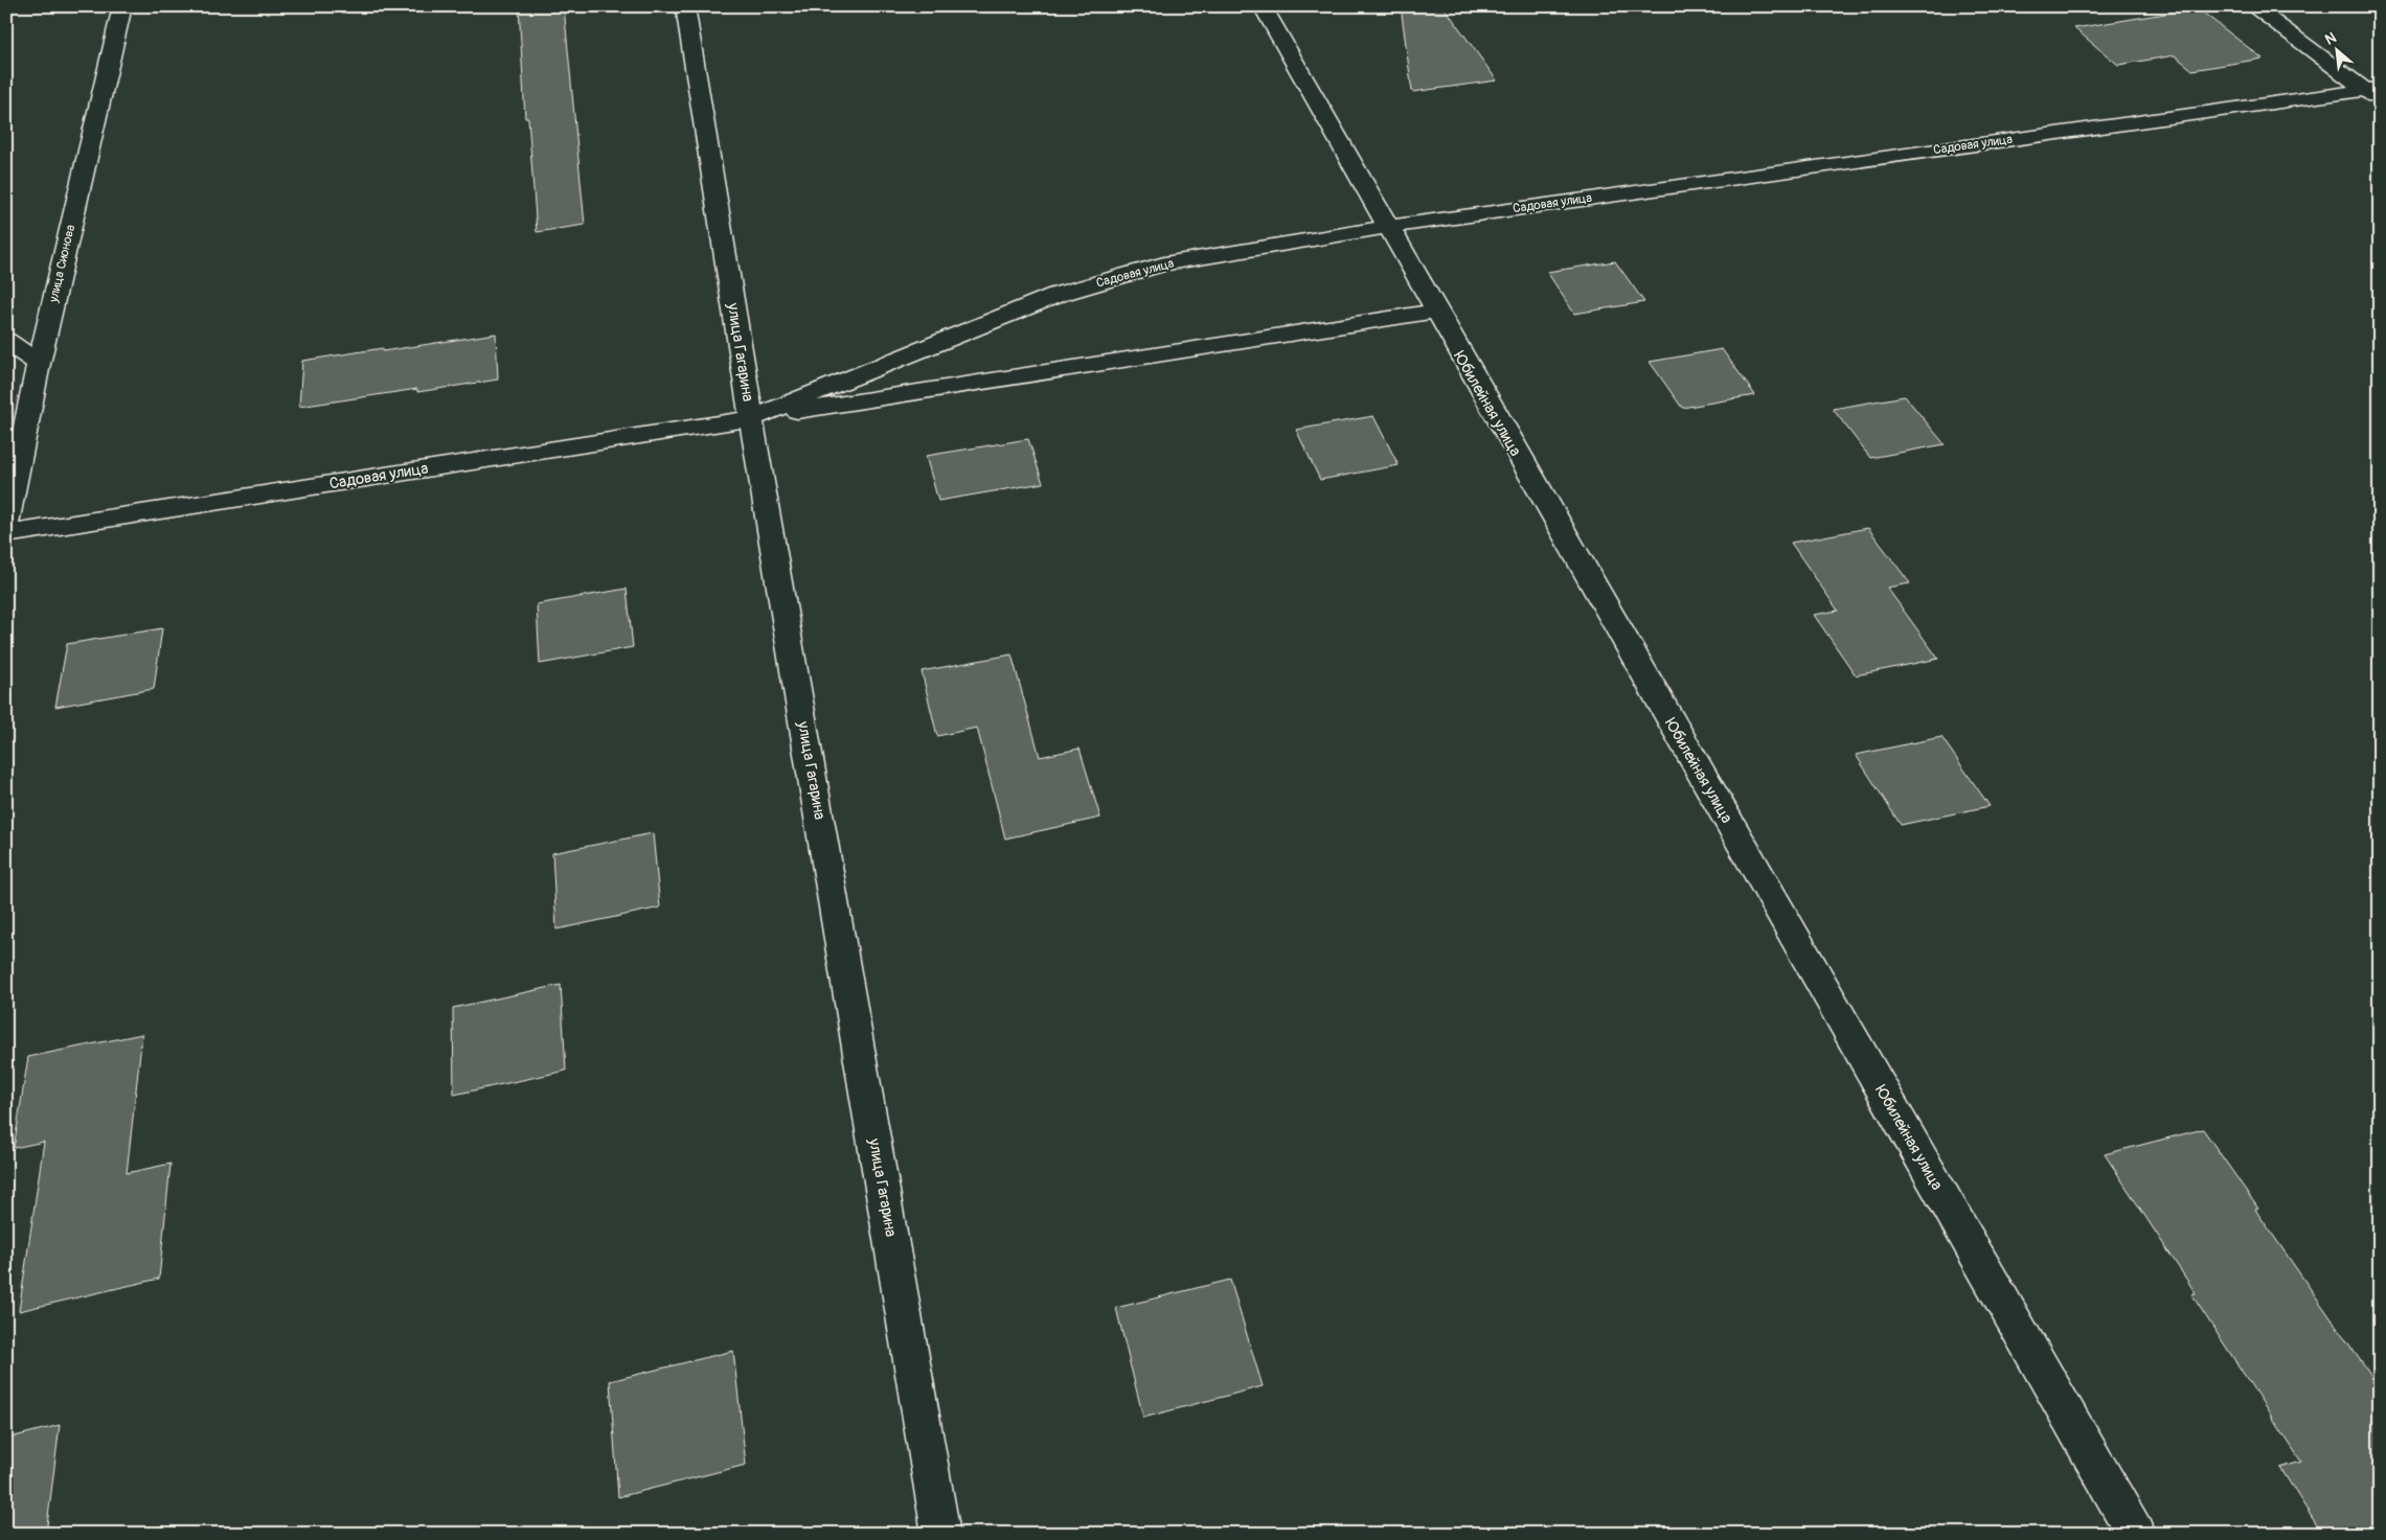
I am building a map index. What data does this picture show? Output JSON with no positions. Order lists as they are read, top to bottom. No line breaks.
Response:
{"streets":{"street":["Садовая улица","улица Сионова","улица Гагарина","Юбилейная улица"]},"crossings":[["Садовая улица","улица Гагарина"],["Садовая улица","Юбилейная улица"]],"north":"top left"}
